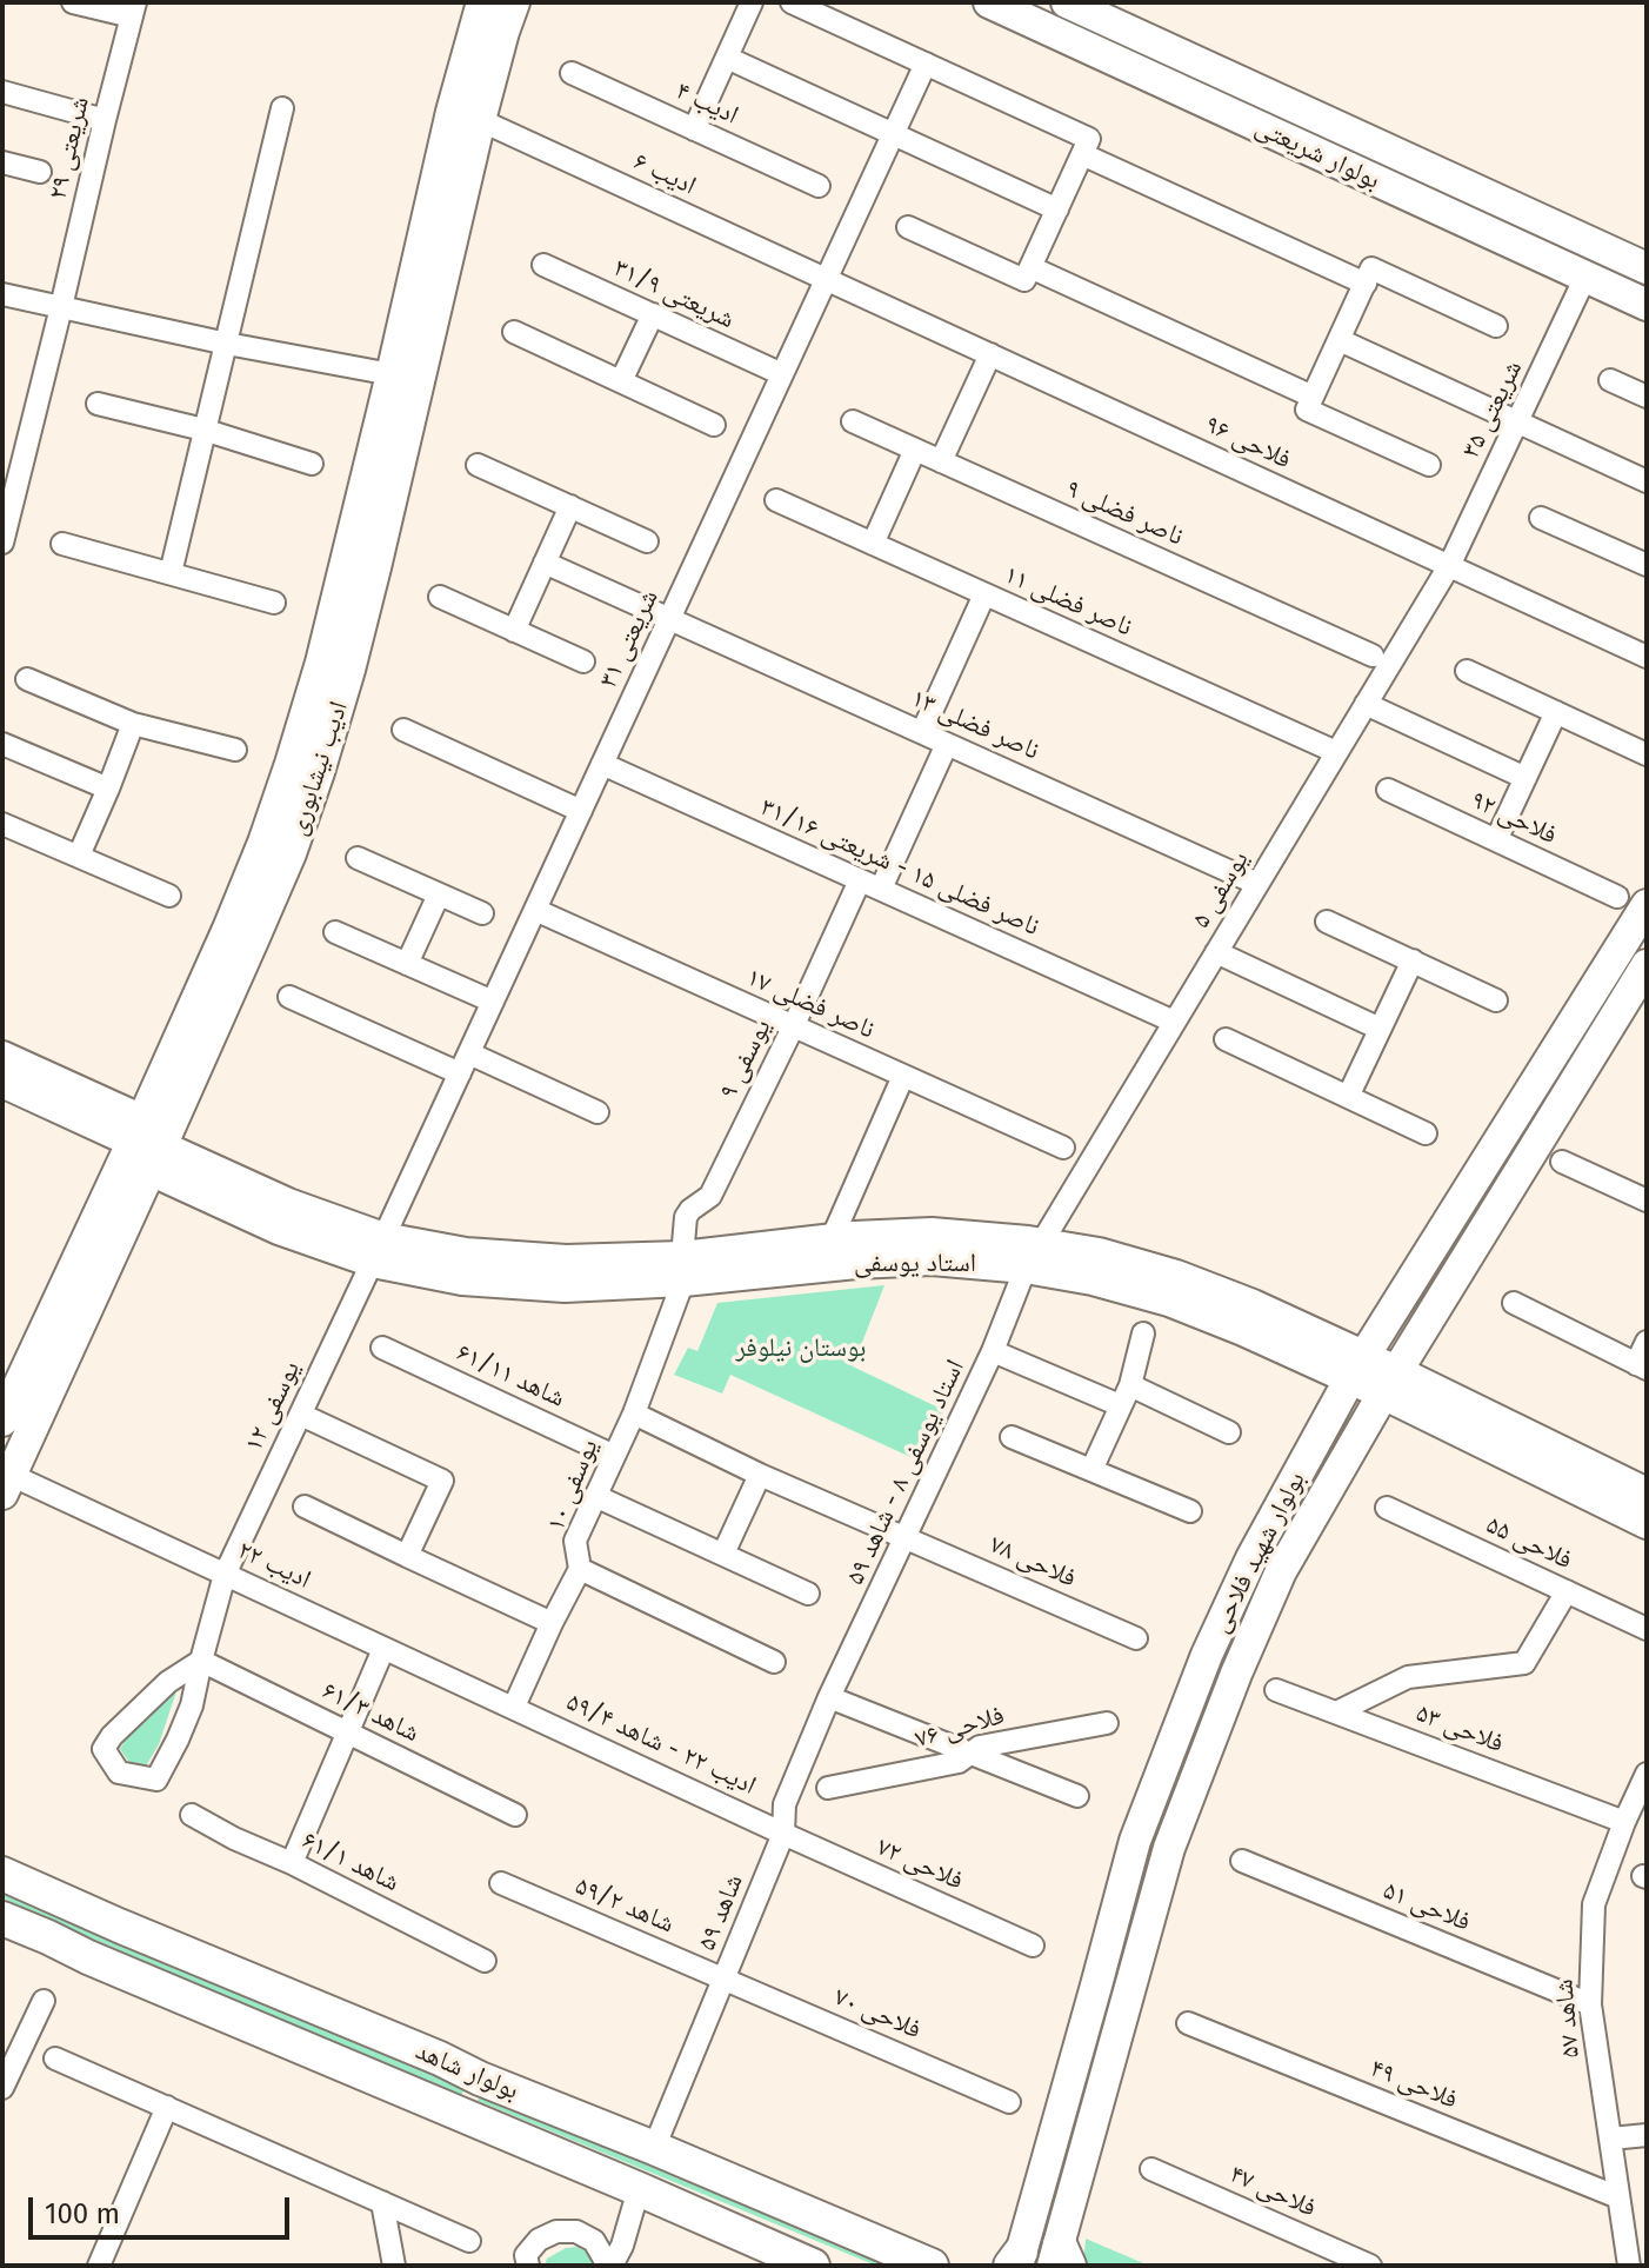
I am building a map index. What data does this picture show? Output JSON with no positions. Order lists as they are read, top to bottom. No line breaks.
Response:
{"streets":{"main road":["بولوار شریعتی","ادیب نیشابوری","استاد یوسفی","بولوار شهید فلاحی","بولوار شاهد"],"street":["ادیب ۴","شریعتی ۲۹","ادیب ۶","شریعتی ۳۱/۹","شریعتی ۳۵","فلاحی ۹۶","ناصر فضلی ۹","ناصر فضلی ۱۱","شریعتی ۳۱","ناصر فضلی ۱۳","فلاحی ۹۲","ناصر فضلی ۱۵ - شریعتی ۳۱/۱۶","یوسفی ۵","ناصر فضلی ۱۷","یوسفی ۹","شاهد ۶۱/۱۱","یوسفی ۱۲","استاد یوسفی ۸ - شاهد ۵۹","یوسفی ۱۰","فلاحی ۵۵","فلاحی ۷۸","ادیب ۲۲","شاهد ۶۱/۳","فلاحی ۷۶","فلاحی ۵۳","ادیب ۲۲ - شاهد ۵۹/۴","شاهد ۶۱/۱","فلاحی ۷۲","شاهد ۵۹/۲","فلاحی ۵۱","شاهد ۵۹","فلاحی ۷۰","شاهد ۵۷","فلاحی ۴۹","فلاحی ۴۷"]},"crossings":[["بولوار شریعتی","شریعتی ۳۵"],["ادیب ۶","فلاحی ۹۶"],["ادیب ۶","شریعتی ۳۱"],["ادیب ۶","ادیب نیشابوری"],["شریعتی ۳۱/۹","شریعتی ۳۱"],["شریعتی ۳۵","فلاحی ۹۶"],["شریعتی ۳۵","یوسفی ۵"],["فلاحی ۹۶","شریعتی ۳۱"],["فلاحی ۹۶","یوسفی ۵"],["ناصر فضلی ۱۱","یوسفی ۵"],["شریعتی ۳۱","ناصر فضلی ۱۳"],["شریعتی ۳۱","ناصر فضلی ۱۵ - شریعتی ۳۱/۱۶"],["شریعتی ۳۱","ناصر فضلی ۱۷"],["شریعتی ۳۱","استاد یوسفی"],["شریعتی ۳۱","یوسفی ۱۲"],["ناصر فضلی ۱۳","یوسفی ۵"],["ادیب نیشابوری","استاد یوسفی"],["ادیب نیشابوری","ادیب ۲۲"],["ناصر فضلی ۱۵ - شریعتی ۳۱/۱۶","یوسفی ۵"],["ناصر فضلی ۱۵ - شریعتی ۳۱/۱۶","یوسفی ۹"],["یوسفی ۵","استاد یوسفی"],["یوسفی ۵","استاد یوسفی ۸ - شاهد ۵۹"],["ناصر فضلی ۱۷","یوسفی ۹"],["یوسفی ۹","استاد یوسفی"],["یوسفی ۹","یوسفی ۱۰"],["استاد یوسفی","یوسفی ۱۲"],["استاد یوسفی","استاد یوسفی ۸ - شاهد ۵۹"],["استاد یوسفی","یوسفی ۱۰"],["استاد یوسفی","بولوار شهید فلاحی"],["شاهد ۶۱/۱۱","یوسفی ۱۰"],["یوسفی ۱۲","ادیب ۲۲"],["یوسفی ۱۲","شاهد ۶۱/۳"],["استاد یوسفی ۸ - شاهد ۵۹","فلاحی ۷۸"],["استاد یوسفی ۸ - شاهد ۵۹","شاهد ۵۹"],["یوسفی ۱۰","فلاحی ۷۸"],["یوسفی ۱۰","ادیب ۲۲"],["یوسفی ۱۰","ادیب ۲۲ - شاهد ۵۹/۴"],["ادیب ۲۲","ادیب ۲۲ - شاهد ۵۹/۴"],["فلاحی ۵۳","شاهد ۵۷"],["ادیب ۲۲ - شاهد ۵۹/۴","فلاحی ۷۲"],["ادیب ۲۲ - شاهد ۵۹/۴","شاهد ۵۹"],["فلاحی ۷۲","شاهد ۵۹"],["شاهد ۵۹/۲","شاهد ۵۹"],["شاهد ۵۹/۲","فلاحی ۷۰"],["فلاحی ۵۱","شاهد ۵۷"],["شاهد ۵۹","فلاحی ۷۰"],["شاهد ۵۹","بولوار شاهد"],["شاهد ۵۷","فلاحی ۴۹"]],"parks":["بوستان نیلوفر"],"scale_bar":"100 m"}
